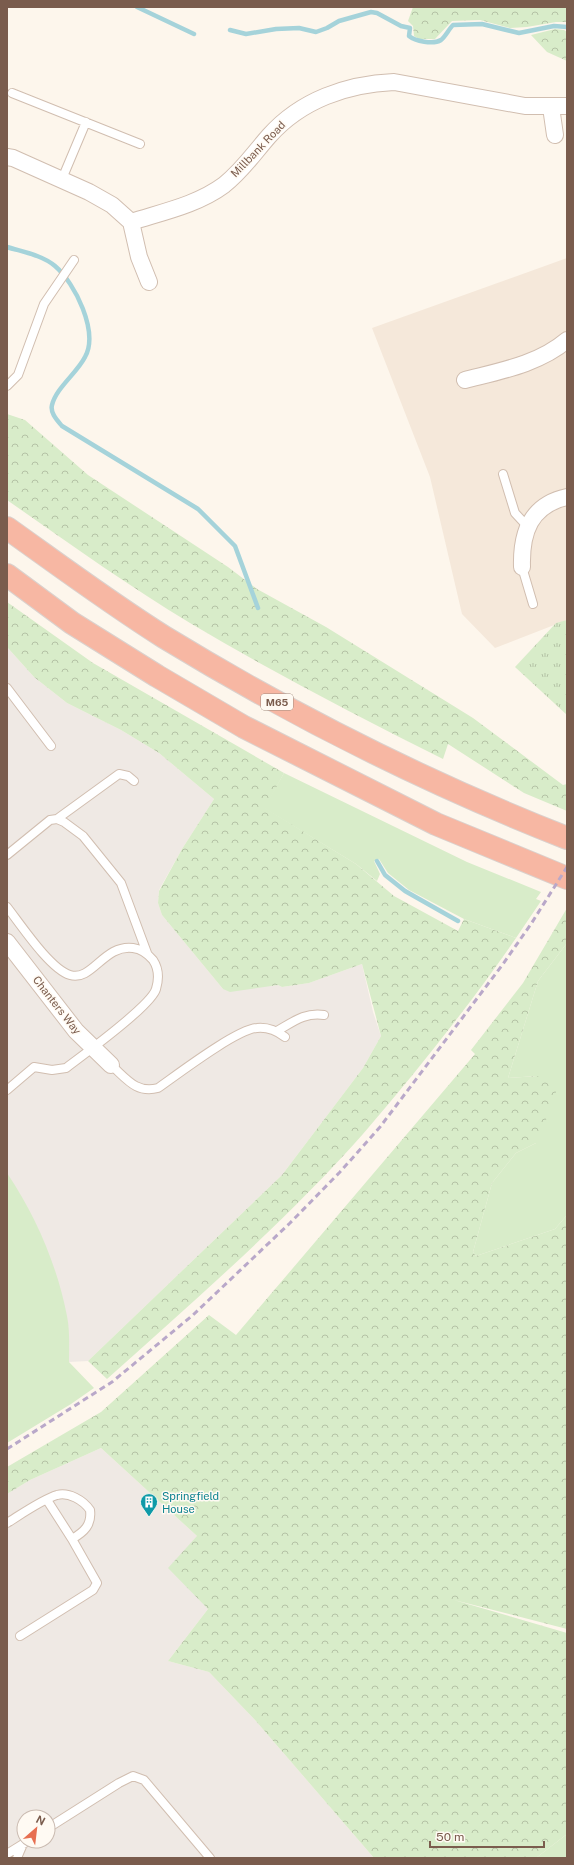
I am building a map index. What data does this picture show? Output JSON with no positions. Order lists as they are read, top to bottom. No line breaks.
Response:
{"streets":{"highway":["M65"],"street":["Millbank Road","Chanters Way"]},"places":{"building":["Springfield House"]},"scale_bar":"50 m","north":"top right"}
